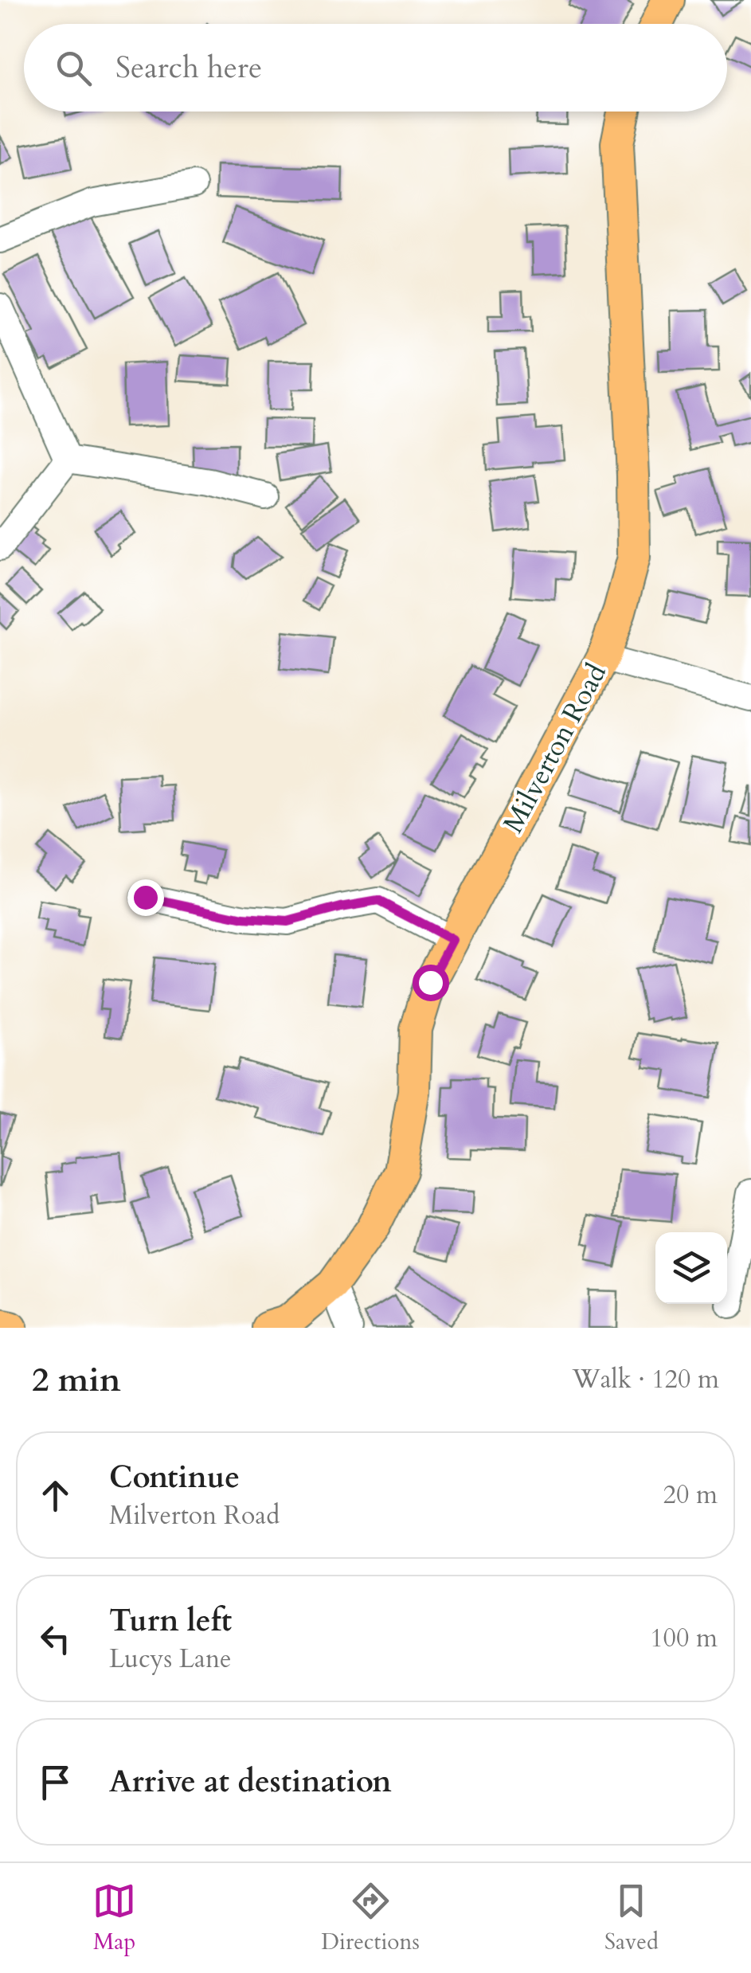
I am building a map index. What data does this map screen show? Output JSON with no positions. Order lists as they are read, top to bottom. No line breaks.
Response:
{"streets":{"main road":["Milverton Road"]},"page":{"search":"Search here","heading":["2 min","Walk · 120 m"],"list":[["Continue","Milverton Road","20 m"],["Turn left","Lucys Lane","100 m"],"Arrive at destination"],"nav":["Map","Directions","Saved"]}}
